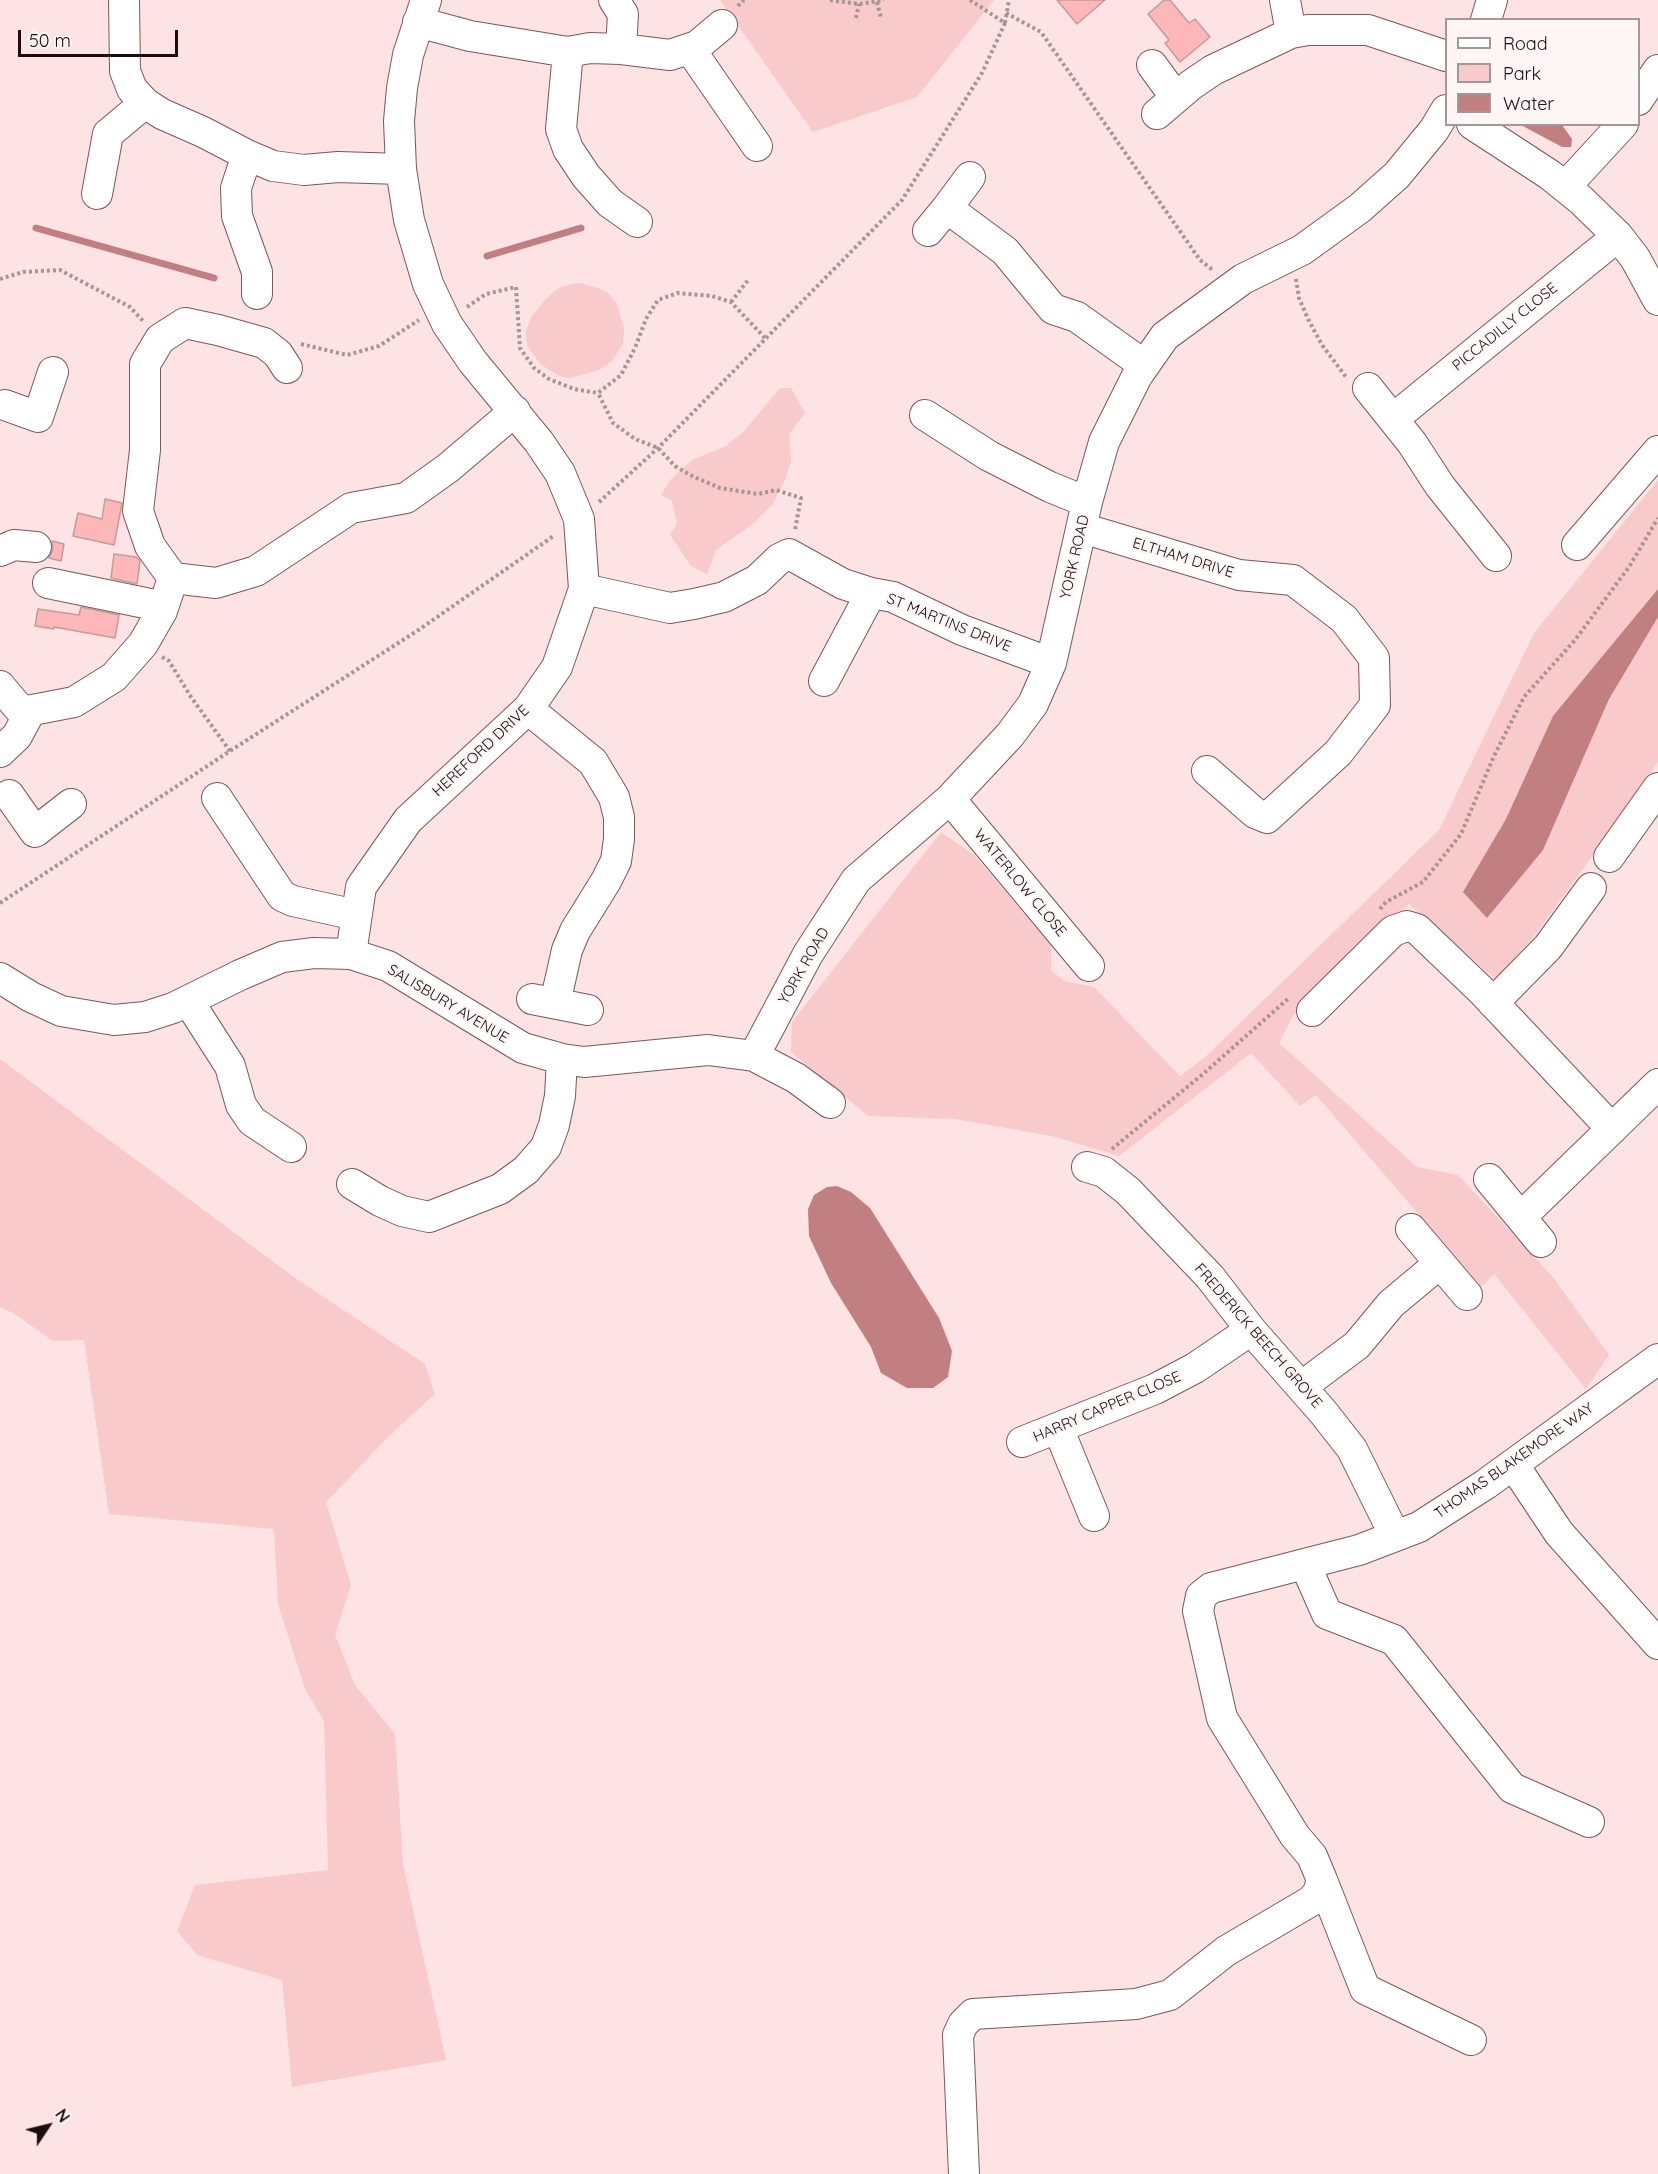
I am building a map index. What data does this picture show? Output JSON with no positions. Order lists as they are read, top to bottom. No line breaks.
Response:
{"streets":{"street":["PICCADILLY CLOSE","YORK ROAD","ELTHAM DRIVE","ST MARTINS DRIVE","HEREFORD DRIVE","WATERLOW CLOSE","SALISBURY AVENUE","FREDERICK BEECH GROVE","HARRY CAPPER CLOSE","THOMAS BLAKEMORE WAY"]},"crossings":[["YORK ROAD","ELTHAM DRIVE"],["YORK ROAD","ST MARTINS DRIVE"],["YORK ROAD","WATERLOW CLOSE"],["YORK ROAD","SALISBURY AVENUE"],["HEREFORD DRIVE","SALISBURY AVENUE"],["FREDERICK BEECH GROVE","HARRY CAPPER CLOSE"],["FREDERICK BEECH GROVE","THOMAS BLAKEMORE WAY"]],"legend":["Road","Park","Water"],"scale_bar":"50 m","north":"top right"}
